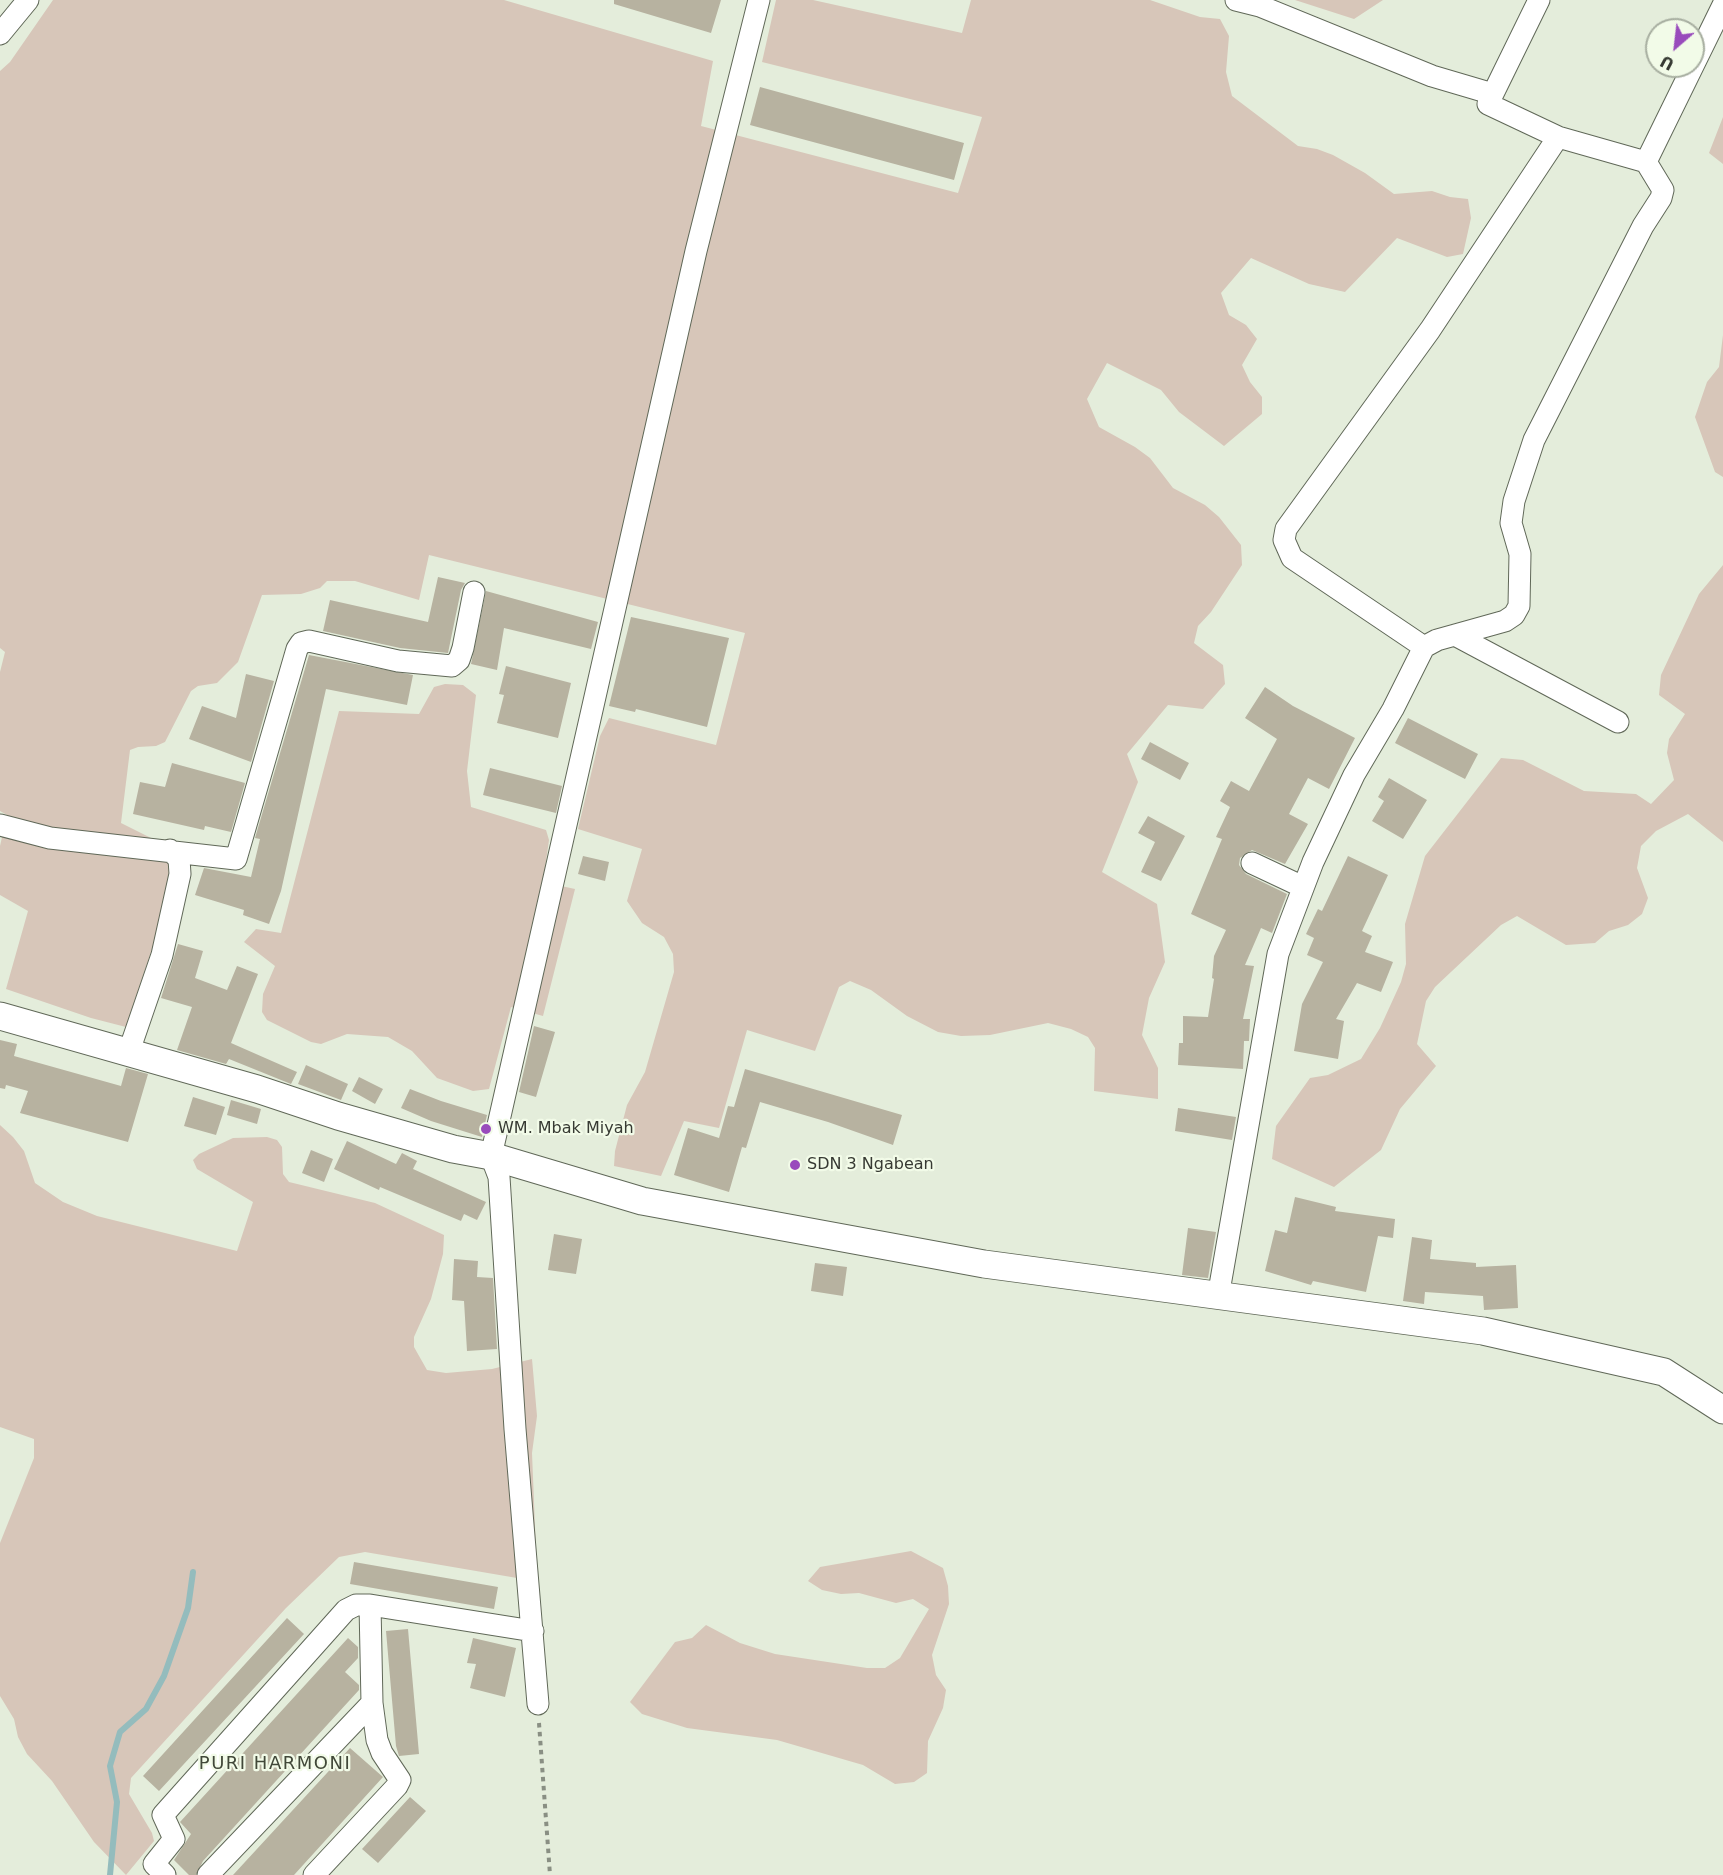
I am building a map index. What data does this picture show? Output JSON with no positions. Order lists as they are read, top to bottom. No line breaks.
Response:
{"districts":["PURI HARMONI"],"places":["WM. Mbak Miyah","SDN 3 Ngabean"],"north":"bottom left"}
